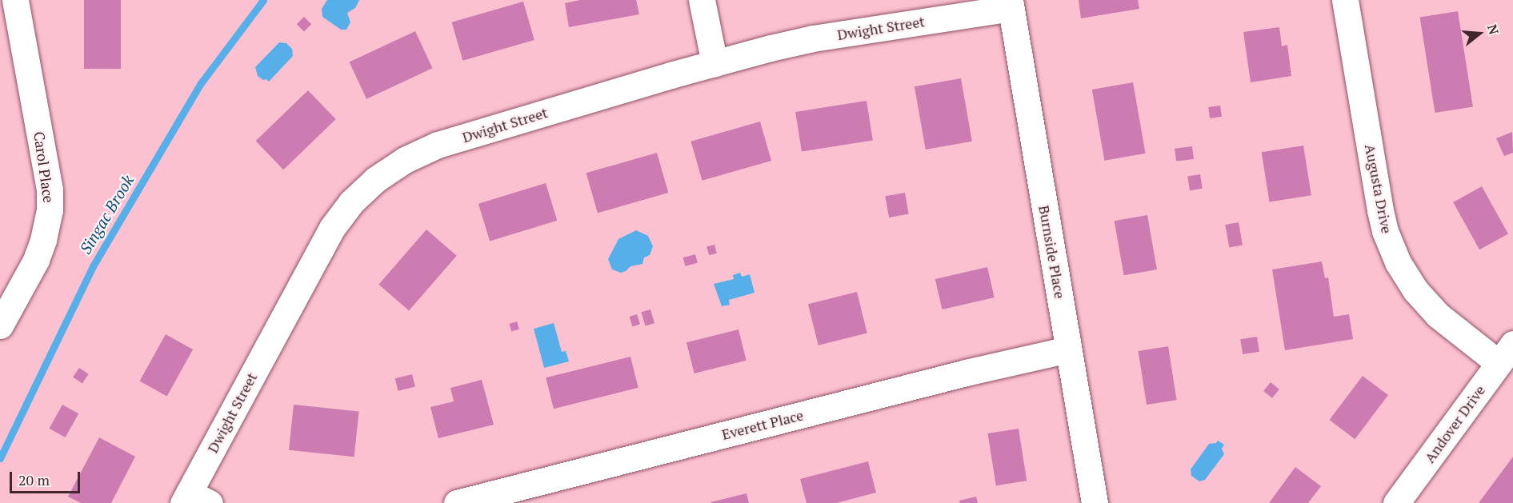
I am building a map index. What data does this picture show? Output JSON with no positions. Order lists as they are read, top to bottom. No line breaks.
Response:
{"streets":{"street":["Dwight Street","Carol Place","Augusta Drive","Burnside Place","Andover Drive","Everett Place"]},"crossings":[["Dwight Street","Burnside Place"],["Augusta Drive","Andover Drive"],["Burnside Place","Everett Place"]],"water":["Singac Brook"],"scale_bar":"20 m","north":"right"}
